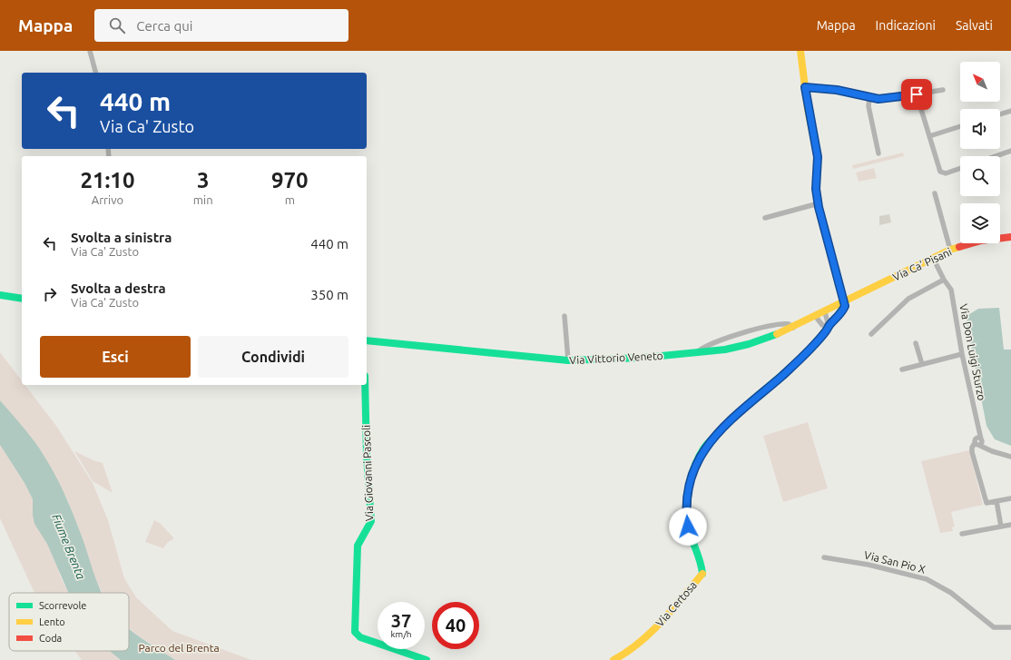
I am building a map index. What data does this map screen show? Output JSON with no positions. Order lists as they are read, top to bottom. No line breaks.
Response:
{"streets":{"street":["Via Ca' Pisani","Via Don Luigi Sturzo","Via Vittorio Veneto","Via Giovanni Pascoli","Via San Pio X","Via Certosa"]},"crossings":[["Via Ca' Pisani","Via Don Luigi Sturzo"],["Via Ca' Pisani","Via Vittorio Veneto"],["Via Vittorio Veneto","Via Certosa"]],"water":["Fiume Brenta"],"parks":["Parco del Brenta"],"legend":["Scorrevole","Lento","Coda"],"north":"top left","page":{"header":"Mappa","search":"Cerca qui","nav":["Mappa","Indicazioni","Salvati"],"turn":["440 m","Via Ca' Zusto"],"eta":["21:10","Arrivo","3","min","970","m"],"list":[{"name":"Svolta a sinistra","note":"Via Ca' Zusto","value":"440 m"},{"name":"Svolta a destra","note":"Via Ca' Zusto","value":"350 m"}],"buttons":["Esci","Condividi"],"speed":"37 km/h","limit":"40"}}
